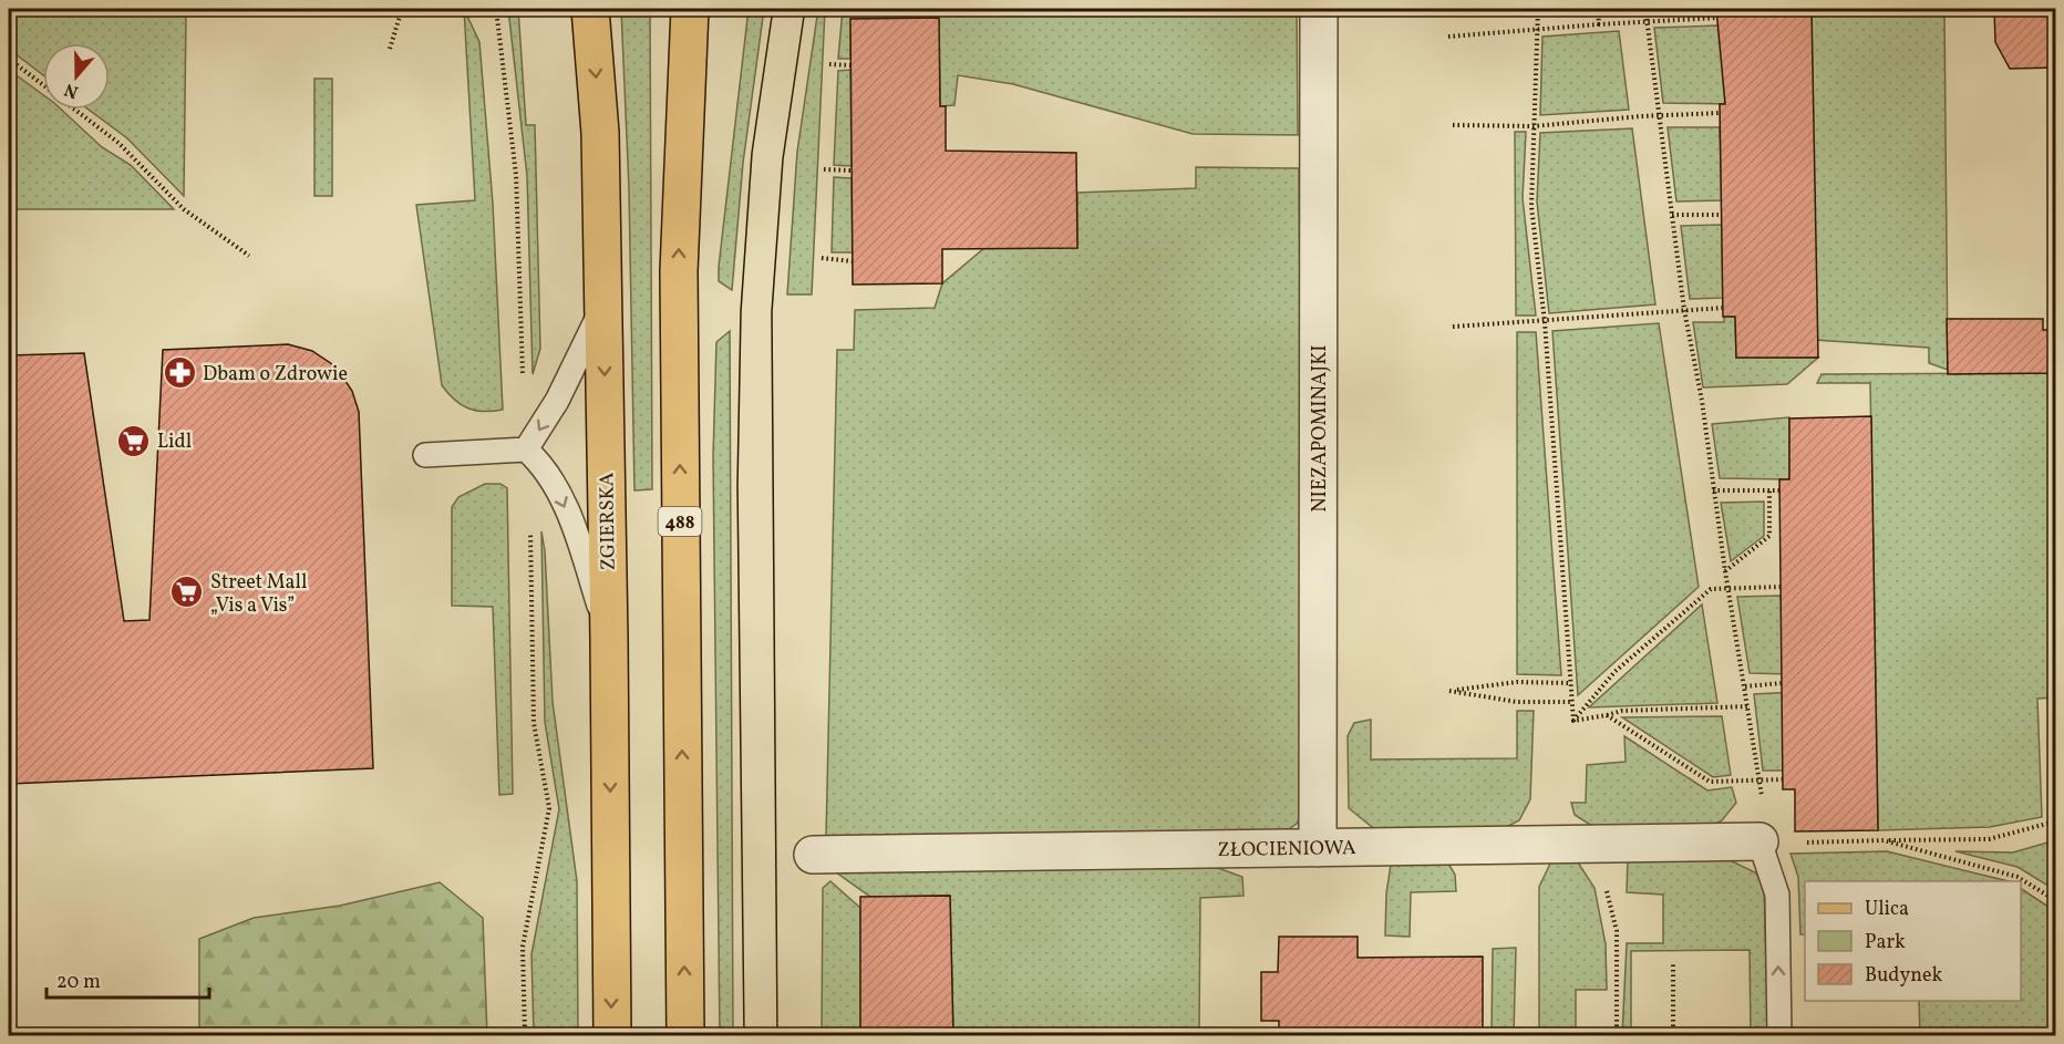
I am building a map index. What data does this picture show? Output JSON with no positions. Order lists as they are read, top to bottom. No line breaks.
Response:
{"streets":{"main road":["ZGIERSKA","488"],"street":["NIEZAPOMINAJKI","ZŁOCIENIOWA"]},"crossings":[["NIEZAPOMINAJKI","ZŁOCIENIOWA"]],"places":{"pharmacy":["Dbam o Zdrowie"],"supermarket":["Lidl","Street Mall „Vis a Vis”"]},"legend":["Ulica","Park","Budynek"],"scale_bar":"20 m","north":"bottom"}
